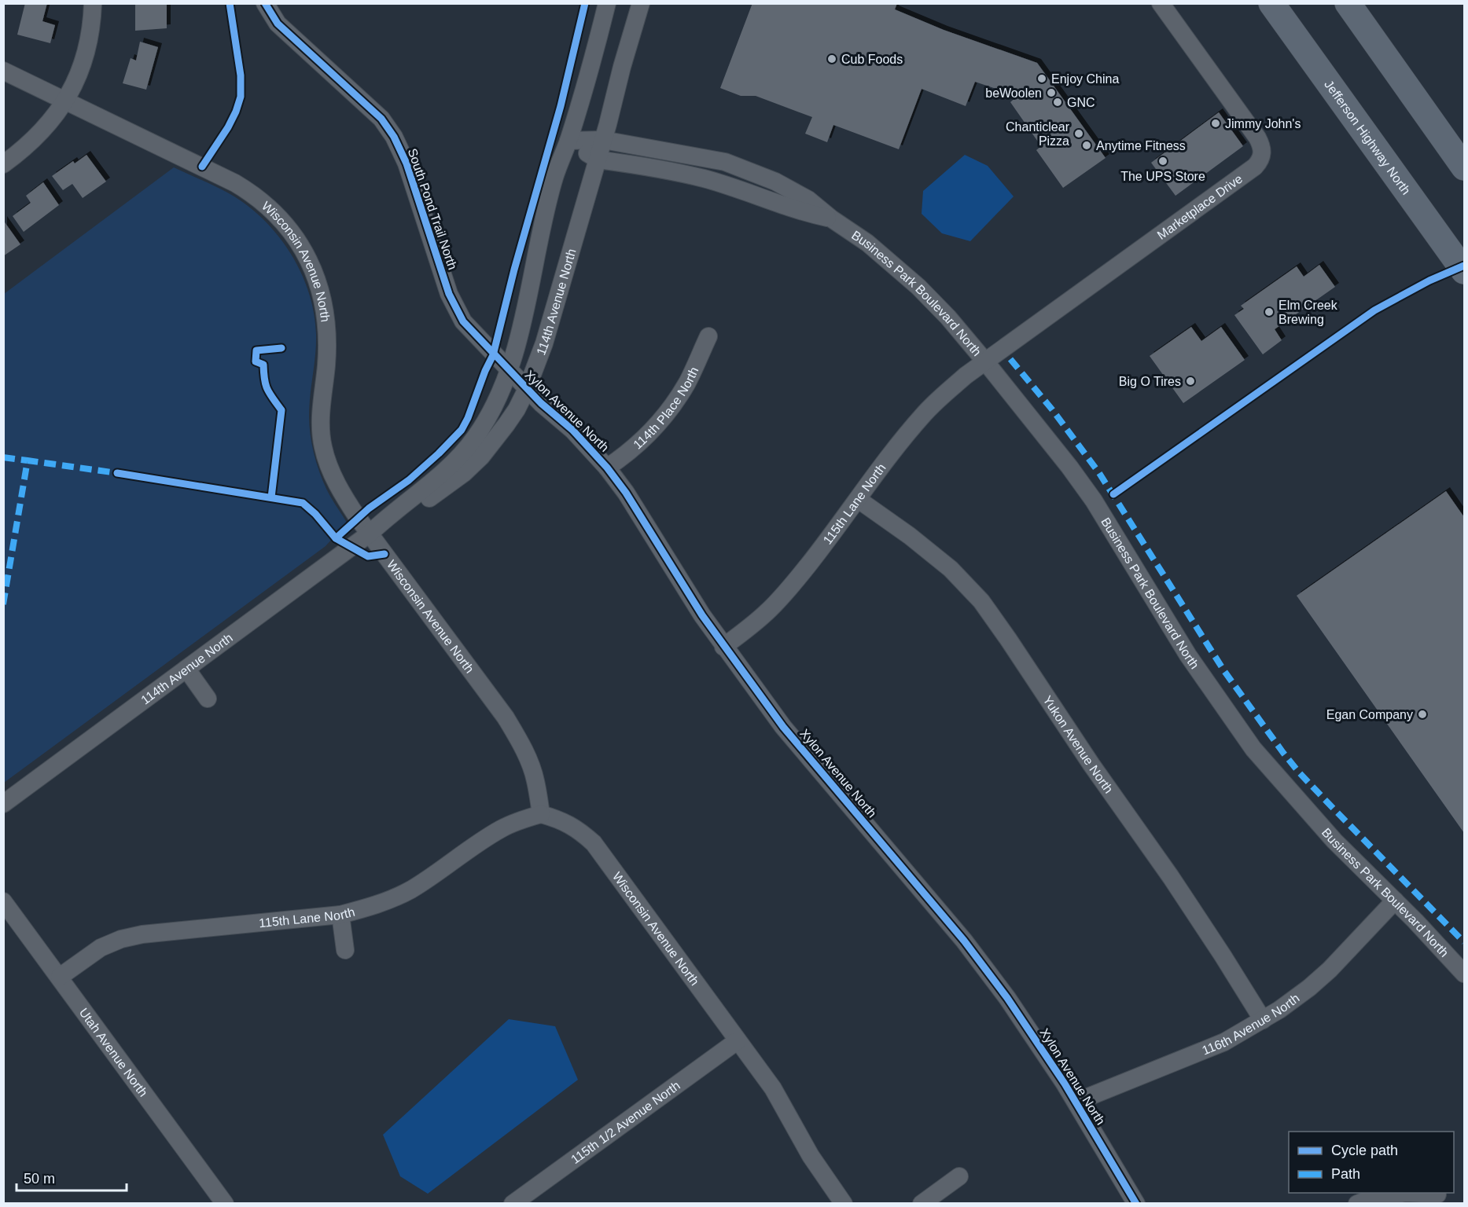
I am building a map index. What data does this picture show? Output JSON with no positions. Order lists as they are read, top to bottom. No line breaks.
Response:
{"streets":{"highway":["Jefferson Highway North"],"street":["Marketplace Drive","South Pond Trail North","Wisconsin Avenue North","Business Park Boulevard North","114th Avenue North","114th Place North","Xylon Avenue North","115th Lane North","Yukon Avenue North","116th Avenue North","Utah Avenue North","115th 1/2 Avenue North"]},"crossings":[["Marketplace Drive","Business Park Boulevard North"],["Marketplace Drive","115th Lane North"],["South Pond Trail North","114th Avenue North"],["South Pond Trail North","Xylon Avenue North"],["Wisconsin Avenue North","114th Avenue North"],["Wisconsin Avenue North","115th Lane North"],["Wisconsin Avenue North","115th 1/2 Avenue North"],["Business Park Boulevard North","114th Avenue North"],["Business Park Boulevard North","115th Lane North"],["Business Park Boulevard North","116th Avenue North"],["114th Avenue North","Xylon Avenue North"],["114th Place North","Xylon Avenue North"],["Xylon Avenue North","115th Lane North"],["Xylon Avenue North","116th Avenue North"],["115th Lane North","Yukon Avenue North"],["115th Lane North","Utah Avenue North"],["Yukon Avenue North","116th Avenue North"]],"places":["Cub Foods","Enjoy China","beWoolen","GNC","Jimmy John's","Chanticlear Pizza","Anytime Fitness","The UPS Store","Elm Creek Brewing","Big O Tires","Egan Company"],"legend":["Cycle path","Path"],"scale_bar":"50 m"}
